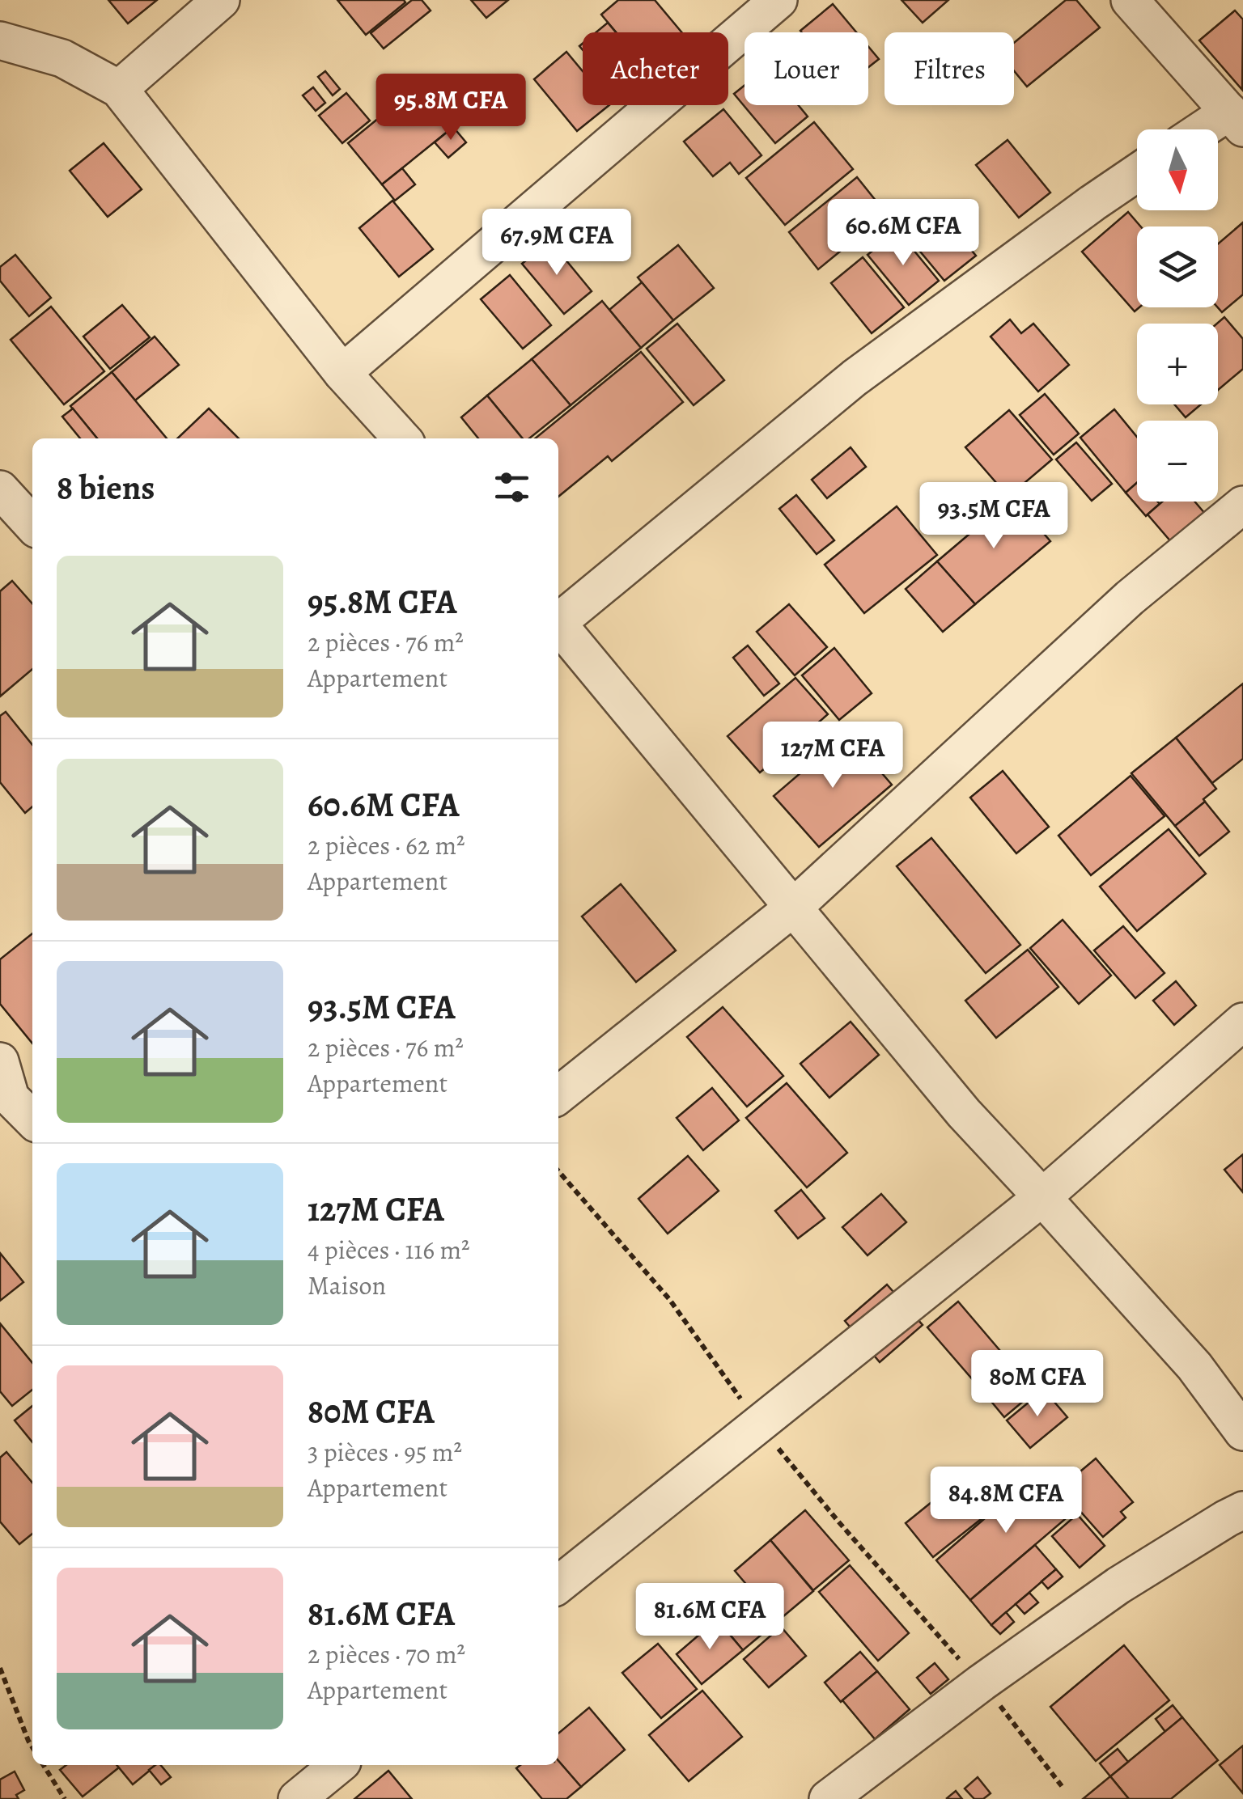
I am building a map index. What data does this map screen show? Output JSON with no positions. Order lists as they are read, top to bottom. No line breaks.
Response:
{"north":"bottom","page":{"chip":["Acheter","Louer","Filtres"],"price":["95.8M CFA","60.6M CFA","67.9M CFA","93.5M CFA","127M CFA","80M CFA","84.8M CFA","81.6M CFA"],"map_buttons":["+","−"],"heading":"8 biens","list":[{"name":"95.8M CFA","note":"2 pièces · 76 m² · Appartement"},{"name":"60.6M CFA","note":"2 pièces · 62 m² · Appartement"},{"name":"93.5M CFA","note":"2 pièces · 76 m² · Appartement"},{"name":"127M CFA","note":"4 pièces · 116 m² · Maison"},{"name":"80M CFA","note":"3 pièces · 95 m² · Appartement"},{"name":"81.6M CFA","note":"2 pièces · 70 m² · Appartement"}]}}
